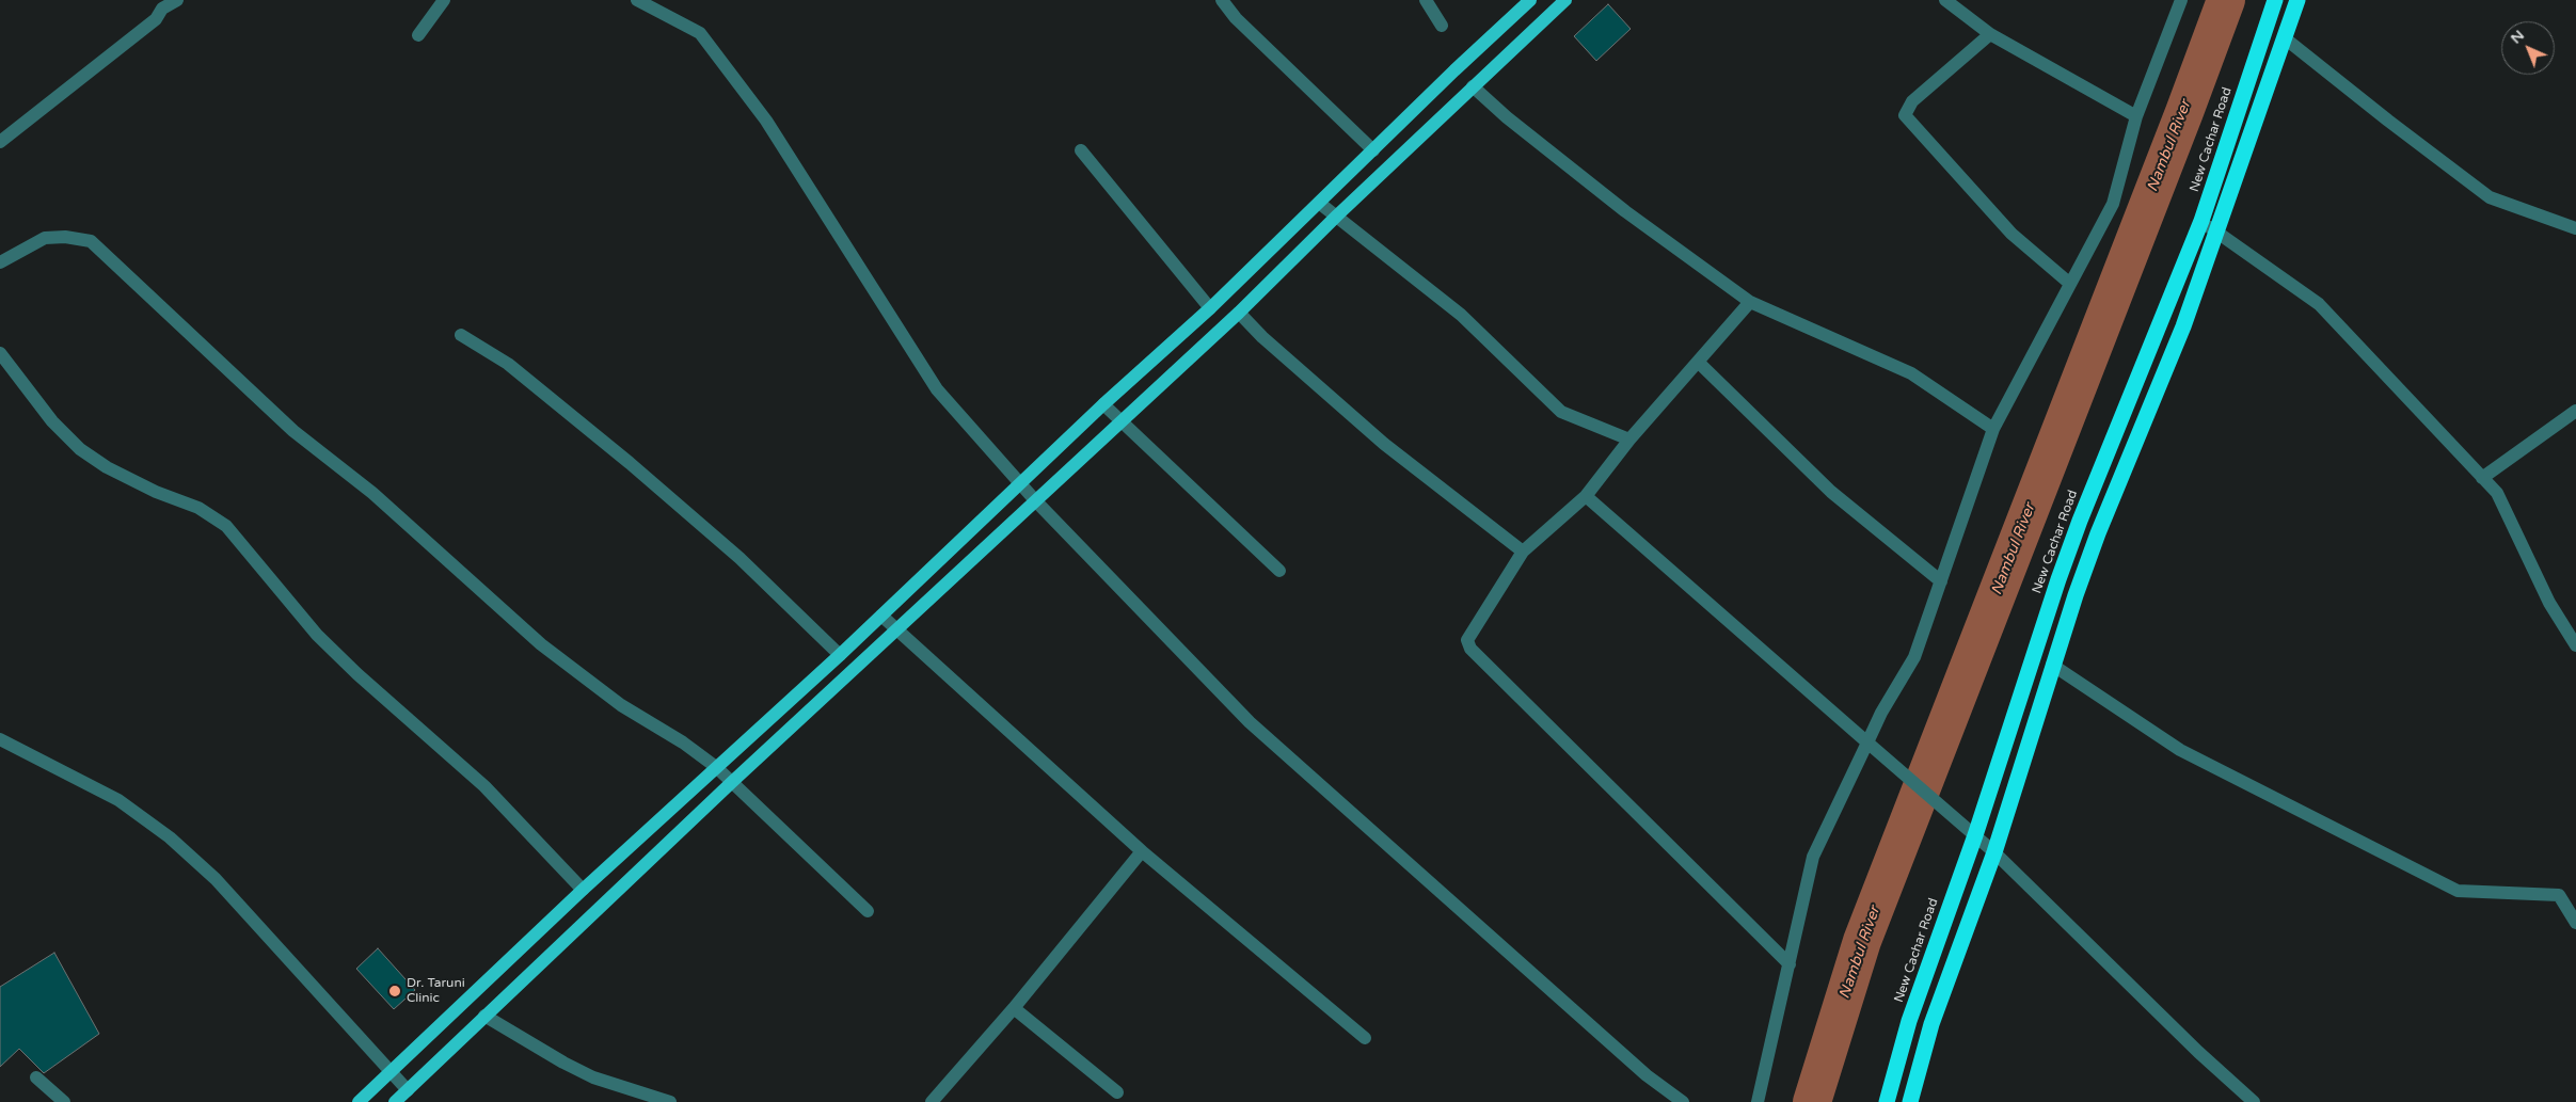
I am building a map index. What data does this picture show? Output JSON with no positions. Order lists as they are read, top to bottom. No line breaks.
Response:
{"streets":{"highway":["New Cachar Road"]},"water":["Nambul River"],"places":["Dr. Taruni Clinic"],"north":"top left"}
